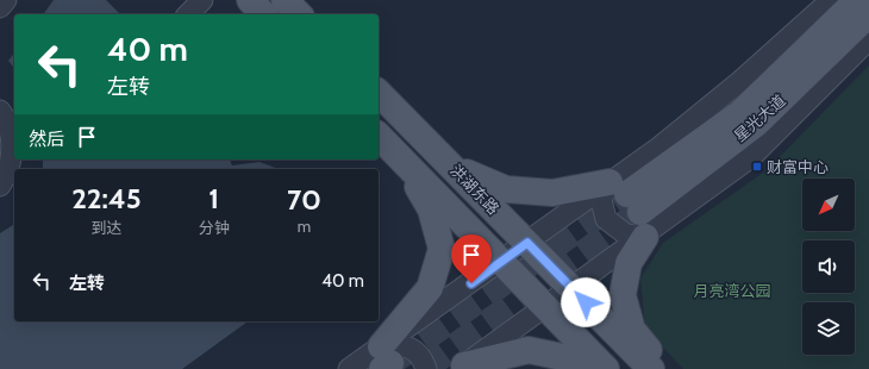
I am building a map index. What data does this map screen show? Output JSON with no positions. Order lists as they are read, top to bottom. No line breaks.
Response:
{"streets":{"main road":["星光大道","洪湖东路"]},"parks":["月亮湾公园"],"places":{"transit":["财富中心"]},"north":"bottom left","page":{"turn":["40 m","左转"],"then":"然后","eta":["22:45","到达","1","分钟","70","m"],"list":[{"name":"左转","value":"40 m"}]}}
